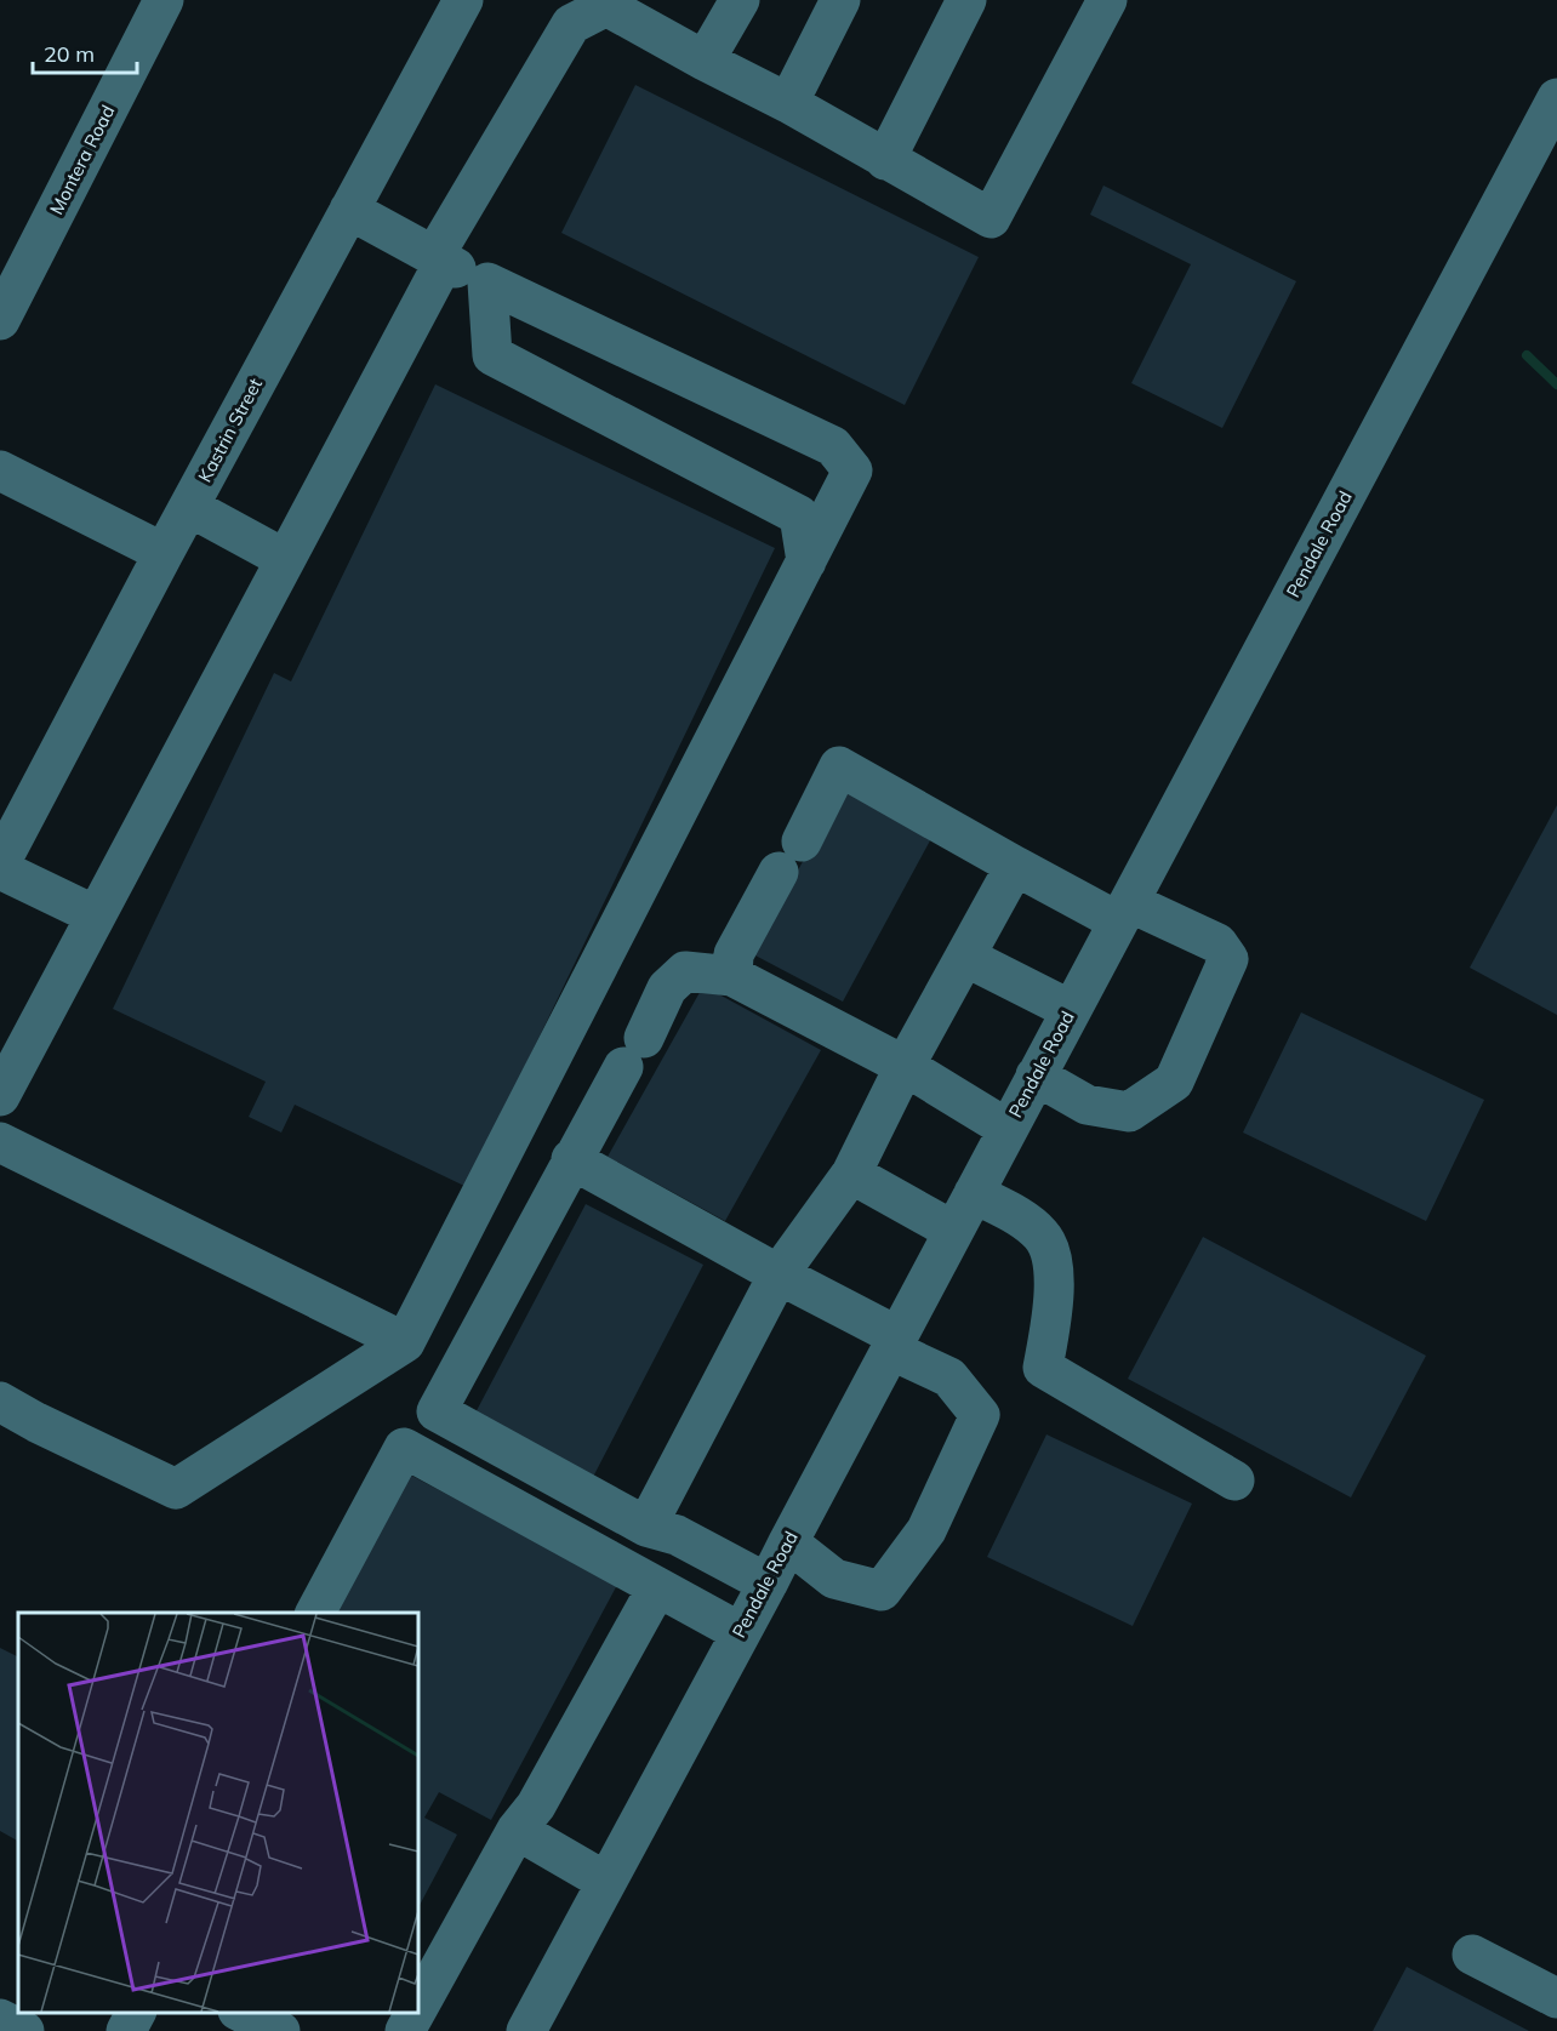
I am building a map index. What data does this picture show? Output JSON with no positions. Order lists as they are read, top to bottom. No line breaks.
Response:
{"streets":{"street":["Montera Road","Kastrin Street","Pendale Road"]},"scale_bar":"20 m"}
